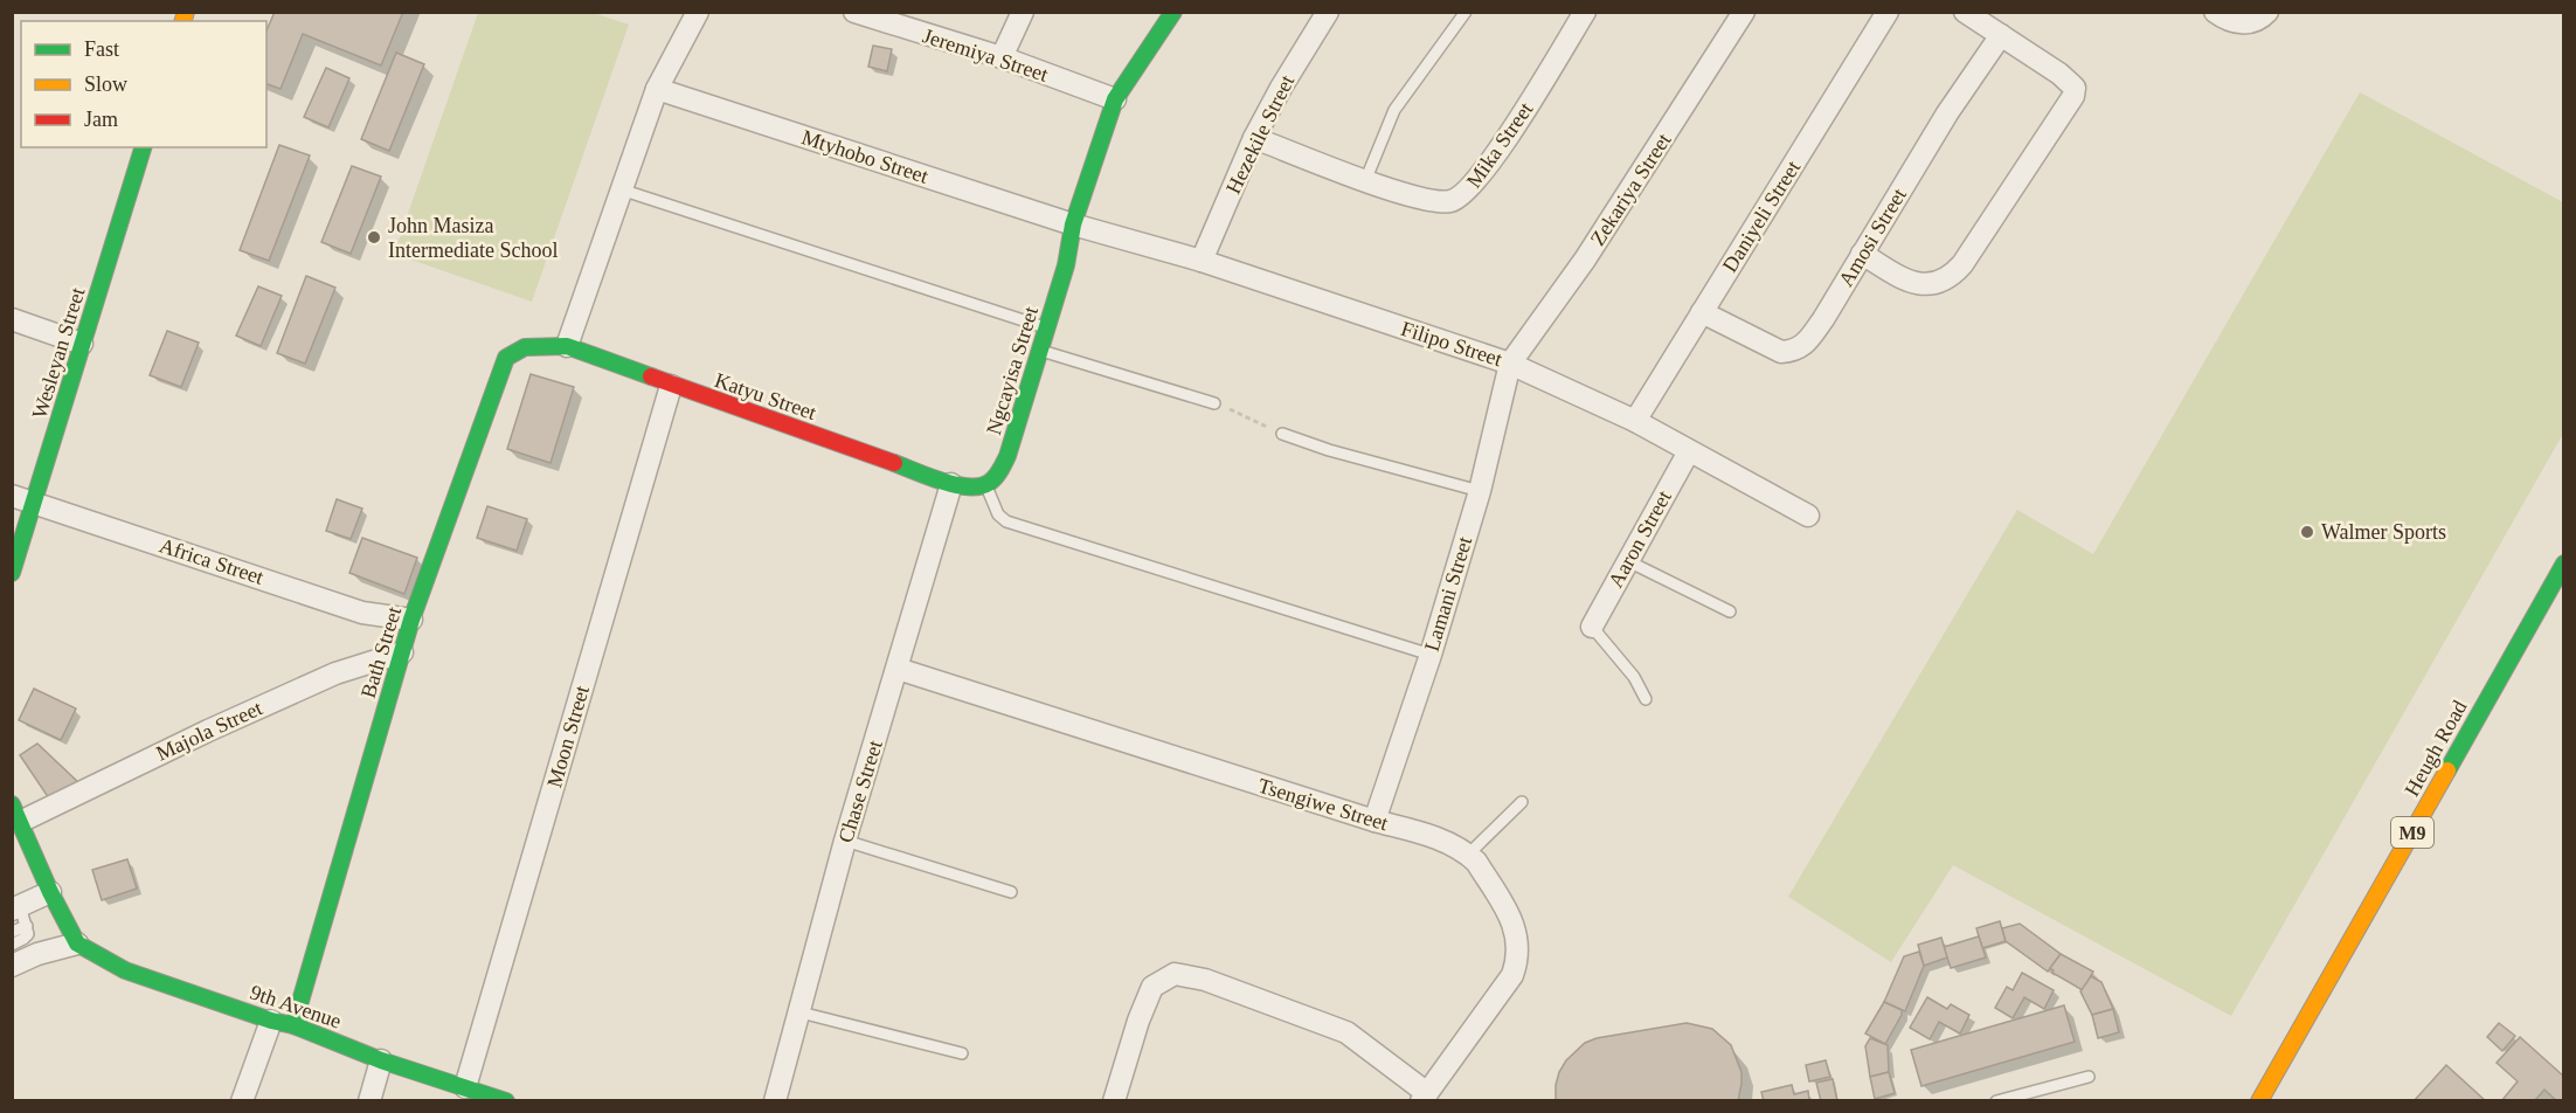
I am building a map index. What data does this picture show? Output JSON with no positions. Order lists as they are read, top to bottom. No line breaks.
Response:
{"streets":{"street":["Jeremiya Street","Hezekile Street","Mika Street","Mtyhobo Street","Zekariya Street","Daniyeli Street","Amosi Street","Filipo Street","Wesleyan Street","Ngcayisa Street","Katyu Street","Aaron Street","Africa Street","Lamani Street","Bath Street","Majola Street","Moon Street","Heugh Road","Chase Street","Tsengiwe Street","M9","9th Avenue"]},"crossings":[["Jeremiya Street","Ngcayisa Street"],["Hezekile Street","Mika Street"],["Hezekile Street","Filipo Street"],["Mtyhobo Street","Filipo Street"],["Mtyhobo Street","Ngcayisa Street"],["Zekariya Street","Filipo Street"],["Zekariya Street","Lamani Street"],["Daniyeli Street","Amosi Street"],["Daniyeli Street","Filipo Street"],["Filipo Street","Ngcayisa Street"],["Filipo Street","Aaron Street"],["Filipo Street","Lamani Street"],["Wesleyan Street","Africa Street"],["Katyu Street","Bath Street"],["Katyu Street","Moon Street"],["Katyu Street","Chase Street"],["Africa Street","Bath Street"],["Lamani Street","Tsengiwe Street"],["Bath Street","Majola Street"],["Bath Street","9th Avenue"],["Moon Street","9th Avenue"],["Chase Street","Tsengiwe Street"]],"places":["John Masiza Intermediate School","Walmer Sports"],"legend":["Fast","Slow","Jam"]}
